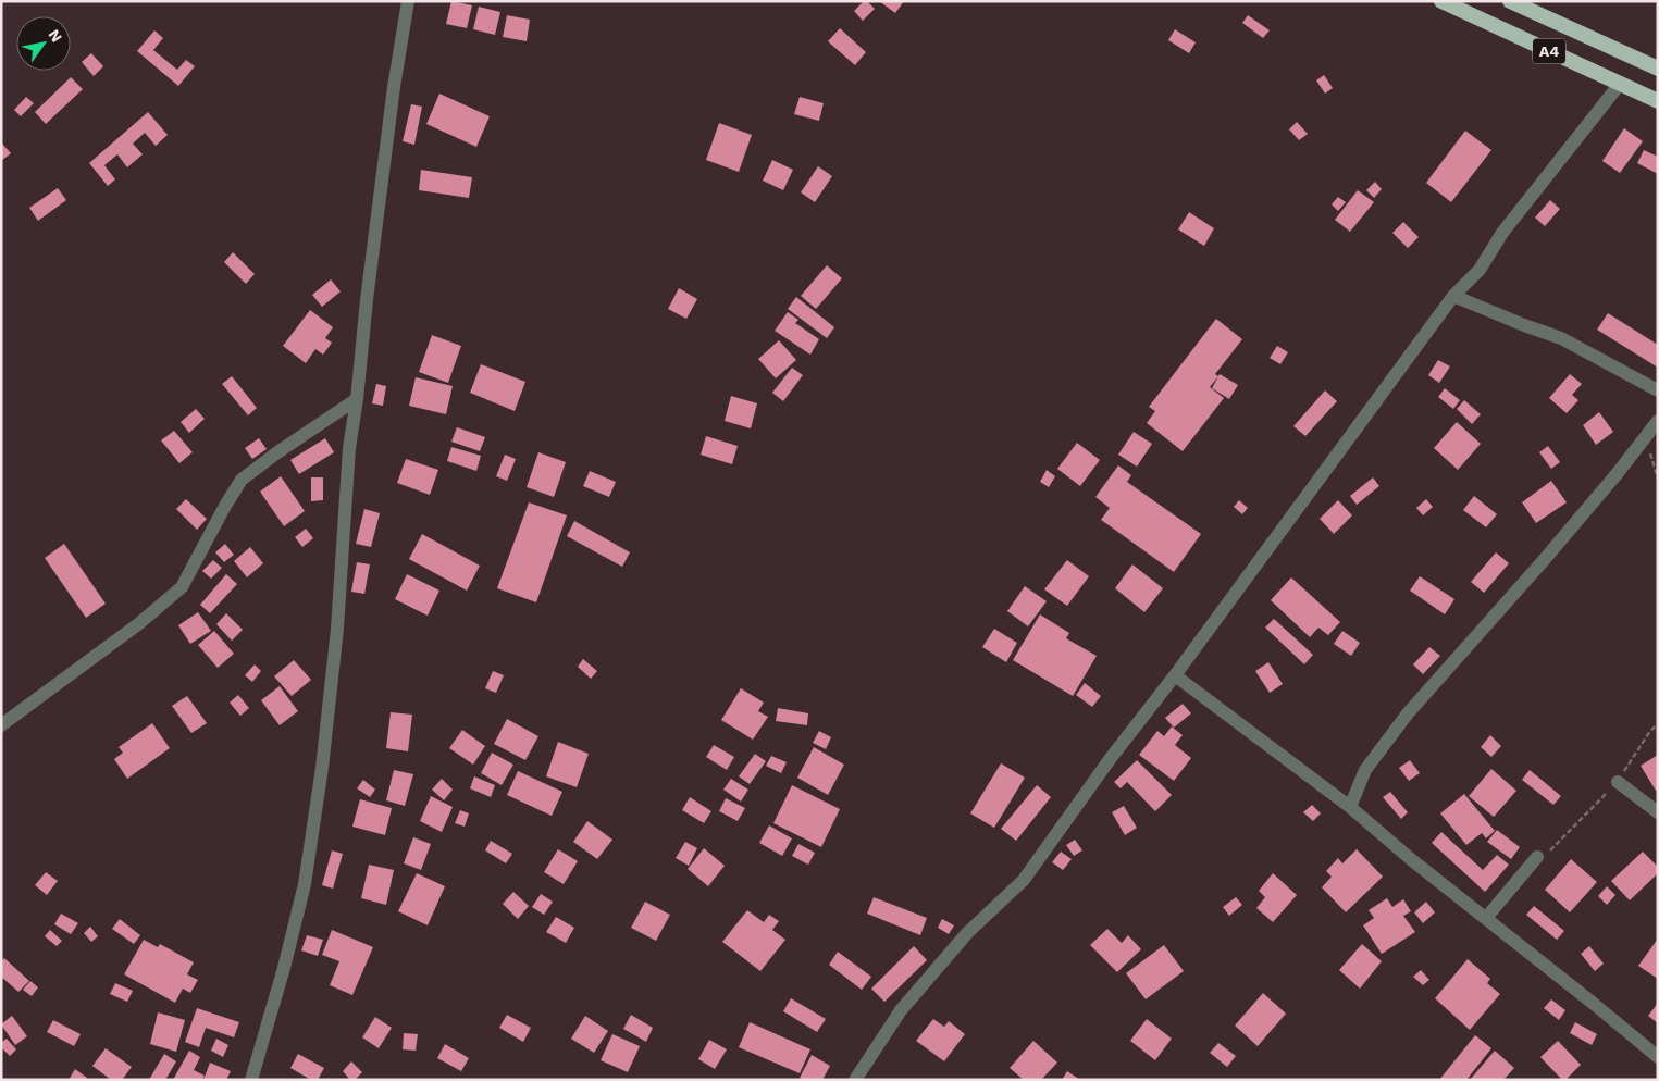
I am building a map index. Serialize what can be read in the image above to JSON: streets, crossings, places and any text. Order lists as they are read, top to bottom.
{
  "streets": {
    "highway": ["A4"]
  },
  "north": "top right"
}
